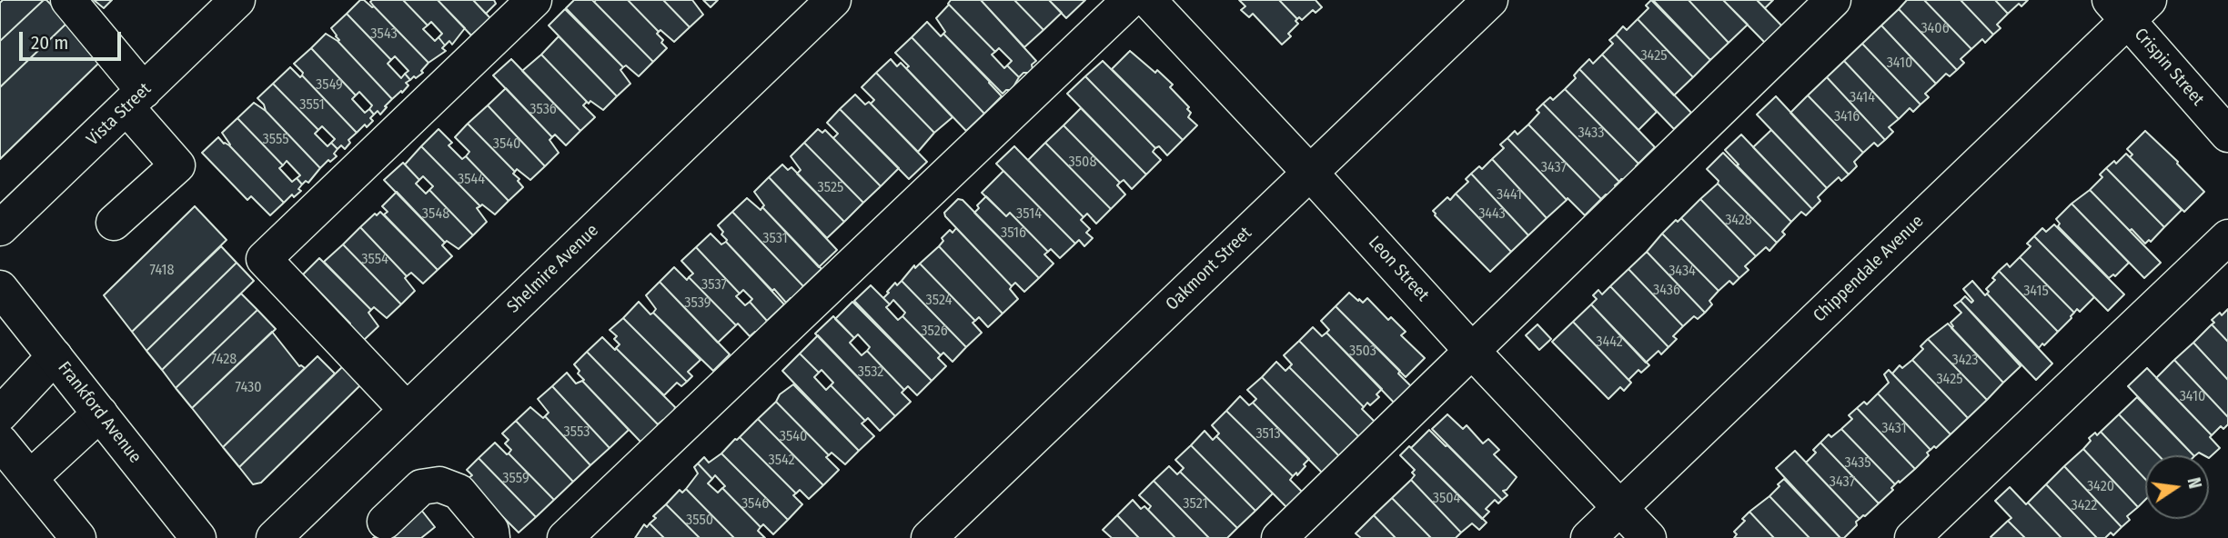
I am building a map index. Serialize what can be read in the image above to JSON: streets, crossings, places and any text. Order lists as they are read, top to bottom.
{
  "streets": {
    "street": [
      "Crispin Street",
      "Vista Street",
      "Shelmire Avenue",
      "Oakmont Street",
      "Leon Street",
      "Chippendale Avenue",
      "Frankford Avenue"
    ]
  },
  "crossings": [
    ["Crispin Street", "Chippendale Avenue"],
    ["Oakmont Street", "Leon Street"],
    ["Leon Street", "Chippendale Avenue"]
  ],
  "house_numbers": [
    "3406",
    "3543",
    "3425",
    "3410",
    "3549",
    "3414",
    "3551",
    "3536",
    "3416",
    "3433",
    "3555",
    "3540",
    "3508",
    "3437",
    "3544",
    "3525",
    "3441",
    "3548",
    "3514",
    "3443",
    "3428",
    "3516",
    "3531",
    "3554",
    "7418",
    "3434",
    "3537",
    "3436",
    "3415",
    "3524",
    "3539",
    "3526",
    "3442",
    "3503",
    "7428",
    "3423",
    "3532",
    "3425",
    "7430",
    "3410",
    "3431",
    "3553",
    "3513",
    "3540",
    "3542",
    "3435",
    "3559",
    "3437",
    "3420",
    "3504",
    "3546",
    "3521",
    "3422",
    "3550"
  ],
  "scale_bar": "20 m",
  "north": "right"
}
